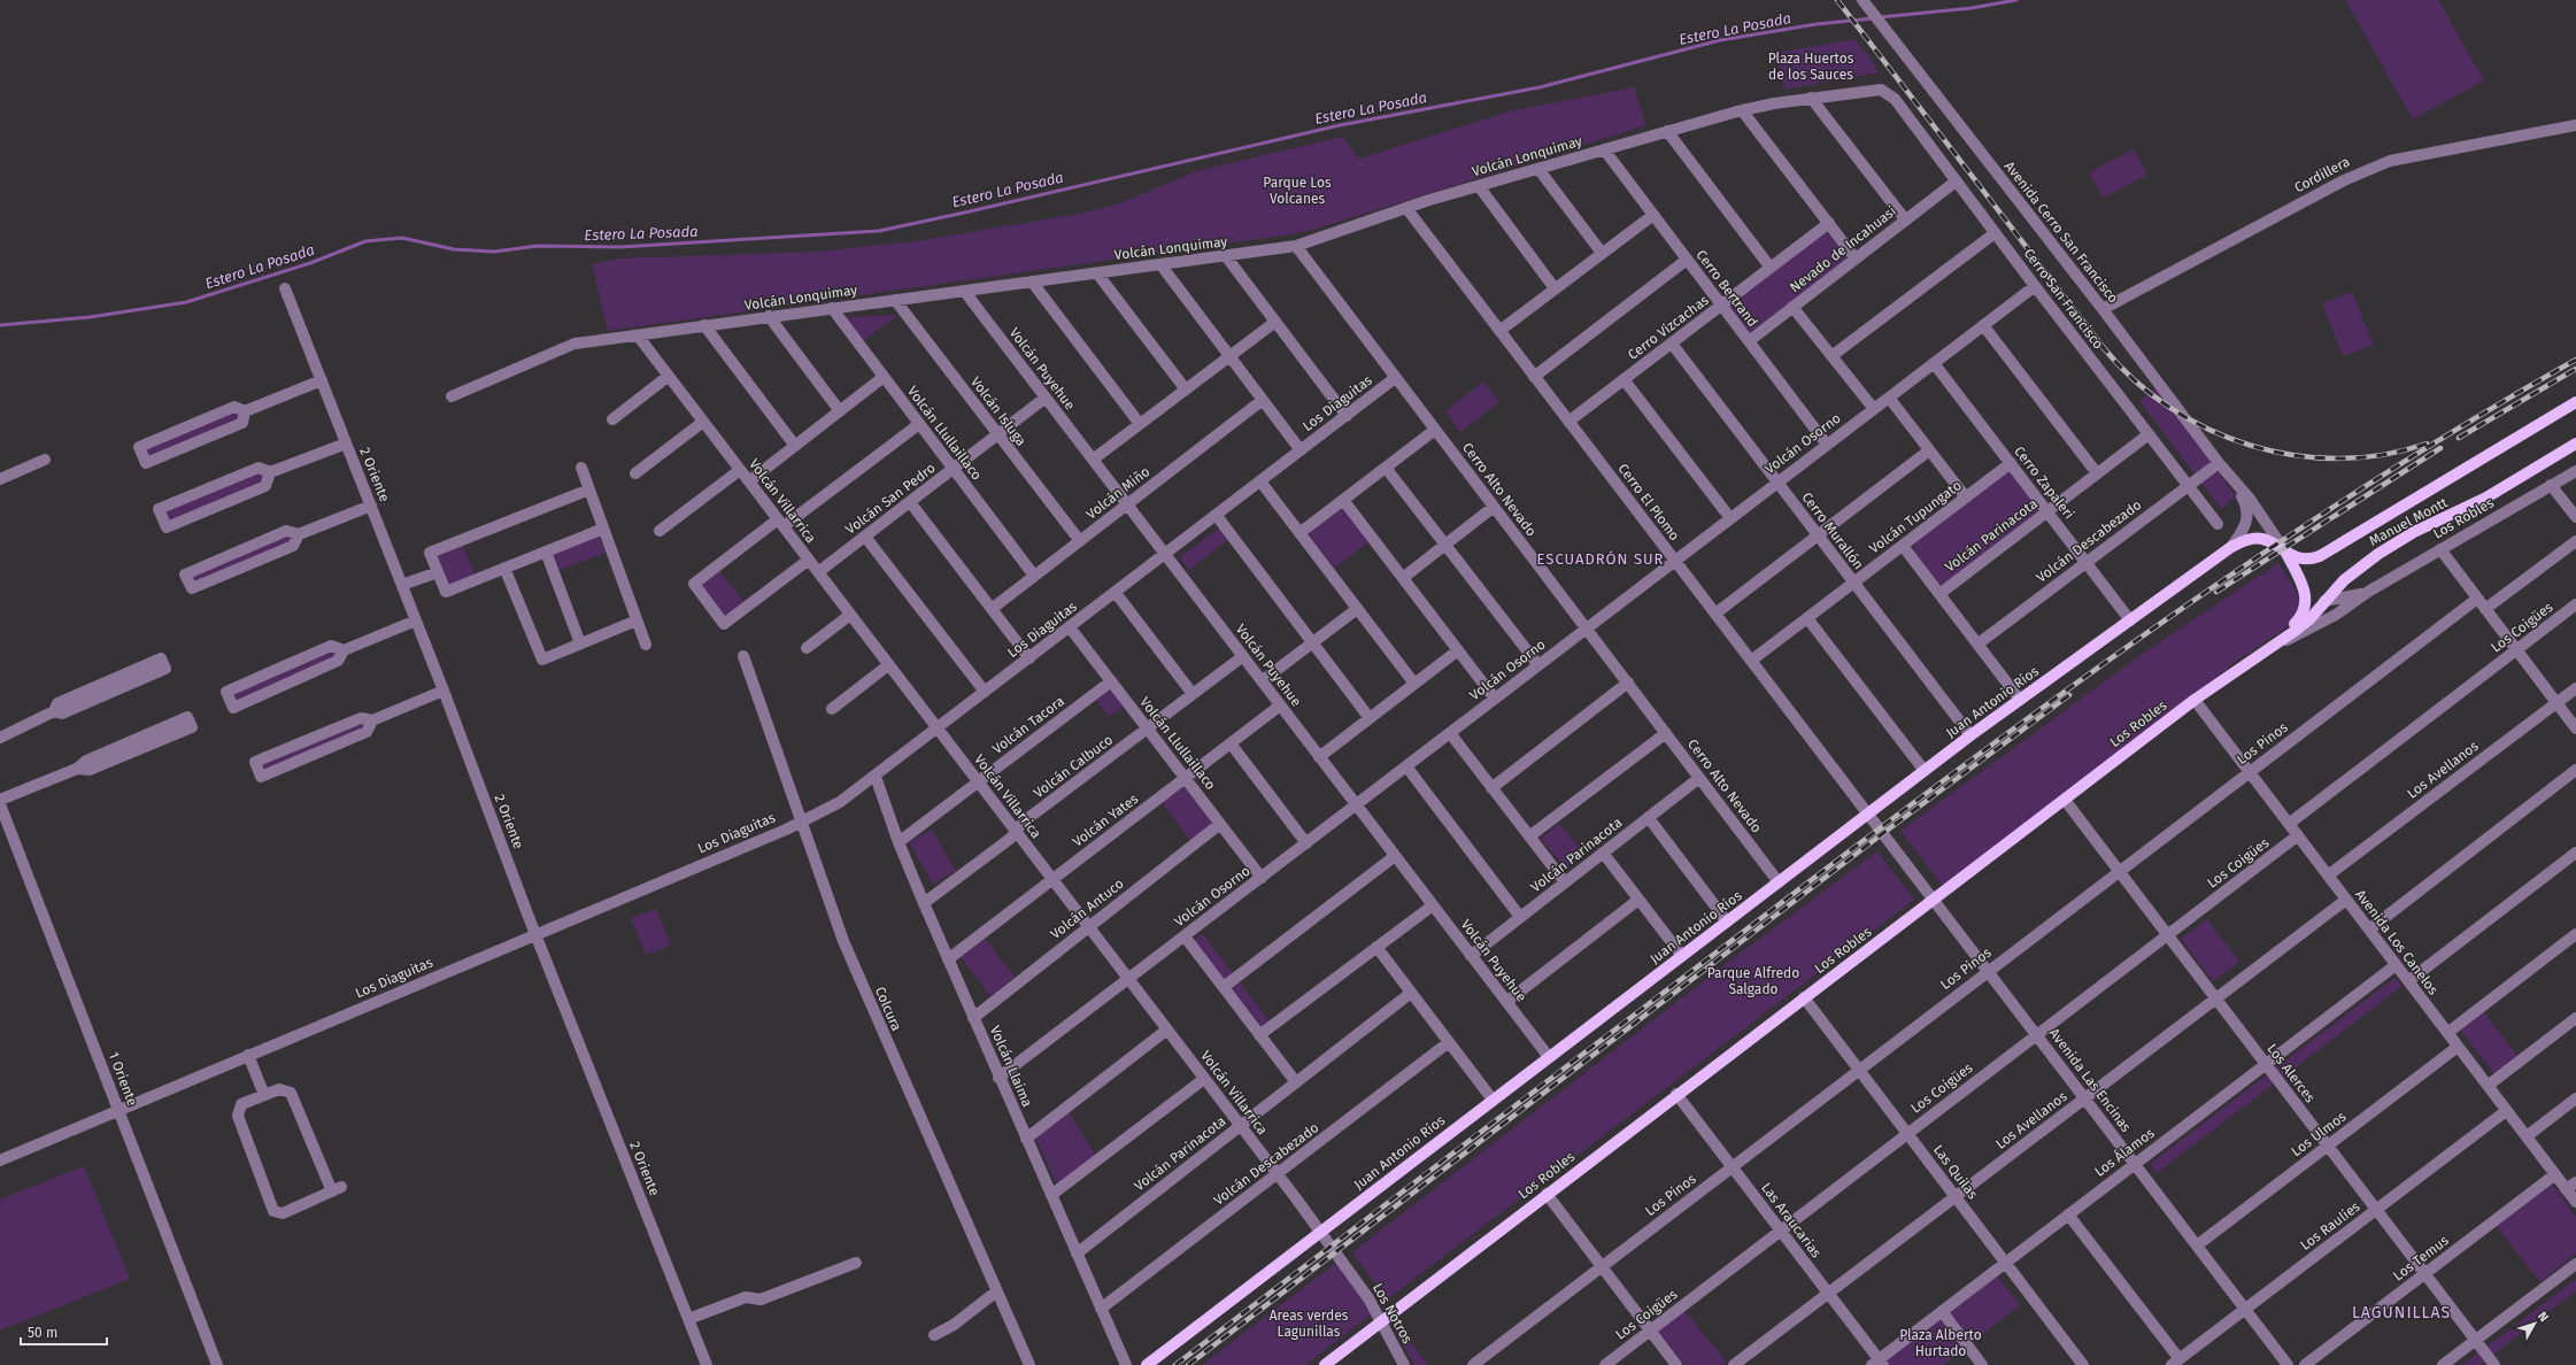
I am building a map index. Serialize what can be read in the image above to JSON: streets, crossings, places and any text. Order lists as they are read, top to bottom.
{
  "streets": {
    "main road": ["Los Robles", "Manuel Montt", "Juan Antonio Ríos"],
    "street": [
      "Volcán Lonquimay",
      "Cordillera",
      "Avenida Cerro San Francisco",
      "Nevado de Incahuasi",
      "Cerro Bertrand",
      "Cerro San Francisco",
      "Cerro Vizcachas",
      "Volcán Puyehue",
      "Los Diaguitas",
      "Volcán Isluga",
      "Volcán Llullaillaco",
      "Volcán Osorno",
      "2 Oriente",
      "Cerro Zapaleri",
      "Cerro Alto Nevado",
      "Volcán Miño",
      "Volcán San Pedro",
      "Volcán Villarrica",
      "Cerro El Plomo",
      "Volcán Tupungato",
      "Cerro Murallón",
      "Volcán Parinacota",
      "Volcán Descabezado",
      "Los Coigües",
      "Volcán Tacora",
      "Los Pinos",
      "Volcán Calbuco",
      "Los Avellanos",
      "Volcán Yates",
      "Volcán Antuco",
      "Avenida Los Canelos",
      "Colcura",
      "Volcán Llaima",
      "Los Alerces",
      "1 Oriente",
      "Avenida Las Encinas",
      "Los Ulmos",
      "Los Álamos",
      "Las Quilas",
      "Las Araucarias",
      "Los Raulíes",
      "Los Temus",
      "Los Notros"
    ]
  },
  "crossings": [
    ["Volcán Lonquimay", "Cerro Bertrand"],
    ["Volcán Lonquimay", "Cerro San Francisco"],
    ["Volcán Lonquimay", "Volcán Puyehue"],
    ["Volcán Lonquimay", "Volcán Isluga"],
    ["Volcán Lonquimay", "Volcán Llullaillaco"],
    ["Volcán Lonquimay", "Cerro Alto Nevado"],
    ["Volcán Lonquimay", "Volcán Villarrica"],
    ["Volcán Lonquimay", "Cerro El Plomo"],
    ["Cordillera", "Avenida Cerro San Francisco"],
    ["Avenida Cerro San Francisco", "Volcán Descabezado"],
    ["Nevado de Incahuasi", "Cerro Bertrand"],
    ["Nevado de Incahuasi", "Cerro San Francisco"],
    ["Cerro Bertrand", "Cerro Vizcachas"],
    ["Cerro Bertrand", "Volcán Osorno"],
    ["Cerro San Francisco", "Volcán Osorno"],
    ["Cerro San Francisco", "Volcán Parinacota"],
    ["Cerro San Francisco", "Volcán Descabezado"],
    ["Cerro Vizcachas", "Cerro El Plomo"],
    ["Cerro Vizcachas", "Cerro Murallón"],
    ["Volcán Puyehue", "Los Diaguitas"],
    ["Volcán Puyehue", "Volcán Osorno"],
    ["Volcán Puyehue", "Volcán Miño"],
    ["Volcán Puyehue", "Volcán San Pedro"],
    ["Volcán Puyehue", "Volcán Parinacota"],
    ["Volcán Puyehue", "Juan Antonio Ríos"],
    ["Volcán Puyehue", "Volcán Calbuco"],
    ["Volcán Puyehue", "Volcán Yates"],
    ["Los Diaguitas", "Volcán Llullaillaco"],
    ["Los Diaguitas", "2 Oriente"],
    ["Los Diaguitas", "Cerro Alto Nevado"],
    ["Los Diaguitas", "Volcán Villarrica"],
    ["Los Diaguitas", "Colcura"],
    ["Los Diaguitas", "Volcán Llaima"],
    ["Los Diaguitas", "1 Oriente"],
    ["Volcán Isluga", "Volcán Miño"],
    ["Volcán Isluga", "Volcán San Pedro"],
    ["Volcán Llullaillaco", "Volcán Osorno"],
    ["Volcán Llullaillaco", "Volcán Miño"],
    ["Volcán Llullaillaco", "Volcán San Pedro"],
    ["Volcán Llullaillaco", "Volcán Tacora"],
    ["Volcán Llullaillaco", "Volcán Calbuco"],
    ["Volcán Llullaillaco", "Volcán Yates"],
    ["Volcán Llullaillaco", "Volcán Antuco"],
    ["Volcán Osorno", "Cerro Zapaleri"],
    ["Volcán Osorno", "Cerro Alto Nevado"],
    ["Volcán Osorno", "Volcán Villarrica"],
    ["Volcán Osorno", "Cerro El Plomo"],
    ["Volcán Osorno", "Cerro Murallón"],
    ["Volcán Osorno", "Volcán Llaima"],
    ["Cerro Zapaleri", "Volcán Tupungato"],
    ["Cerro Zapaleri", "Volcán Parinacota"],
    ["Cerro Zapaleri", "Volcán Descabezado"],
    ["Cerro Zapaleri", "Juan Antonio Ríos"],
    ["Cerro Alto Nevado", "Volcán Parinacota"],
    ["Cerro Alto Nevado", "Juan Antonio Ríos"],
    ["Volcán San Pedro", "Volcán Villarrica"],
    ["Volcán Villarrica", "Volcán Parinacota"],
    ["Volcán Villarrica", "Volcán Descabezado"],
    ["Volcán Villarrica", "Juan Antonio Ríos"],
    ["Volcán Villarrica", "Volcán Tacora"],
    ["Volcán Villarrica", "Volcán Calbuco"],
    ["Volcán Villarrica", "Volcán Yates"],
    ["Volcán Villarrica", "Volcán Antuco"],
    ["Volcán Villarrica", "Los Notros"],
    ["Cerro El Plomo", "Volcán Tupungato"],
    ["Cerro El Plomo", "Juan Antonio Ríos"],
    ["Cerro El Plomo", "Avenida Las Encinas"],
    ["Volcán Tupungato", "Cerro Murallón"],
    ["Los Robles", "Manuel Montt"],
    ["Los Robles", "Avenida Los Canelos"],
    ["Los Robles", "Los Alerces"],
    ["Los Robles", "Avenida Las Encinas"],
    ["Los Robles", "Las Quilas"],
    ["Los Robles", "Las Araucarias"],
    ["Los Robles", "Los Notros"],
    ["Manuel Montt", "Juan Antonio Ríos"],
    ["Cerro Murallón", "Juan Antonio Ríos"],
    ["Volcán Parinacota", "Volcán Llaima"],
    ["Volcán Descabezado", "Volcán Llaima"],
    ["Los Coigües", "Avenida Los Canelos"],
    ["Los Coigües", "Los Alerces"],
    ["Los Coigües", "Avenida Las Encinas"],
    ["Los Coigües", "Las Quilas"],
    ["Los Coigües", "Las Araucarias"],
    ["Juan Antonio Ríos", "Avenida Las Encinas"],
    ["Volcán Tacora", "Volcán Llaima"],
    ["Los Pinos", "Avenida Los Canelos"],
    ["Los Pinos", "Los Alerces"],
    ["Los Pinos", "Avenida Las Encinas"],
    ["Los Pinos", "Las Quilas"],
    ["Los Pinos", "Las Araucarias"],
    ["Volcán Calbuco", "Volcán Llaima"],
    ["Los Avellanos", "Avenida Los Canelos"],
    ["Los Avellanos", "Los Alerces"],
    ["Los Avellanos", "Avenida Las Encinas"],
    ["Los Avellanos", "Las Quilas"],
    ["Los Avellanos", "Las Araucarias"],
    ["Volcán Yates", "Volcán Llaima"],
    ["Volcán Antuco", "Volcán Llaima"],
    ["Avenida Los Canelos", "Los Ulmos"],
    ["Avenida Los Canelos", "Los Álamos"],
    ["Avenida Los Canelos", "Los Raulíes"],
    ["Avenida Los Canelos", "Los Temus"],
    ["Los Alerces", "Los Ulmos"],
    ["Los Alerces", "Los Álamos"],
    ["Los Alerces", "Los Raulíes"],
    ["Los Alerces", "Los Temus"],
    ["Avenida Las Encinas", "Los Ulmos"],
    ["Avenida Las Encinas", "Los Álamos"],
    ["Avenida Las Encinas", "Los Raulíes"],
    ["Los Álamos", "Las Quilas"],
    ["Los Álamos", "Las Araucarias"]
  ],
  "districts": ["ESCUADRÓN SUR", "LAGUNILLAS"],
  "water": ["Estero La Posada"],
  "parks": [
    "Plaza Huertos de los Sauces",
    "Parque Los Volcanes",
    "Parque Alfredo Salgado",
    "Areas verdes Lagunillas",
    "Plaza Alberto Hurtado"
  ],
  "scale_bar": "50 m",
  "north": "top right"
}
